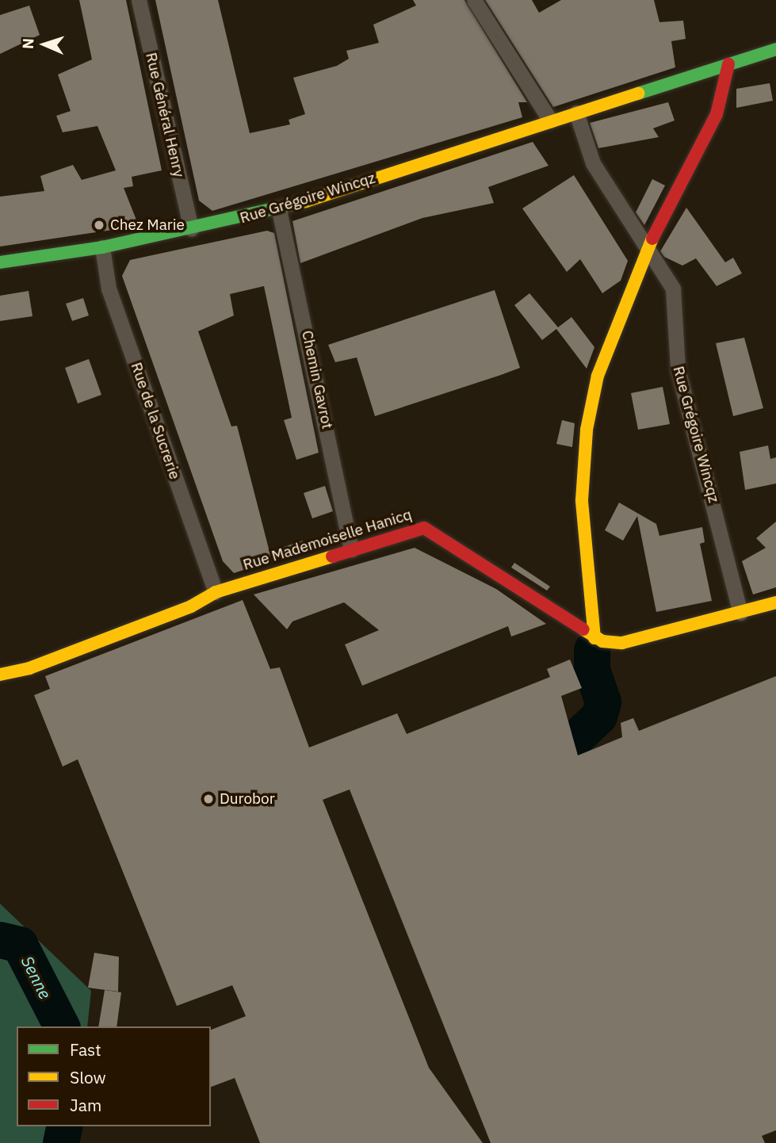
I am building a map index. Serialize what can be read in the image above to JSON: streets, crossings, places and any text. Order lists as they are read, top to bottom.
{
  "streets": {
    "street": [
      "Rue Général Henry",
      "Rue Grégoire Wincqz",
      "Chemin Gavrot",
      "Rue de la Sucrerie",
      "Rue Mademoiselle Hanicq"
    ]
  },
  "crossings": [
    ["Rue Général Henry", "Rue Grégoire Wincqz"],
    ["Rue Grégoire Wincqz", "Chemin Gavrot"],
    ["Rue Grégoire Wincqz", "Rue de la Sucrerie"],
    ["Rue Grégoire Wincqz", "Rue Mademoiselle Hanicq"],
    ["Chemin Gavrot", "Rue Mademoiselle Hanicq"],
    ["Rue de la Sucrerie", "Rue Mademoiselle Hanicq"]
  ],
  "water": ["Senne"],
  "places": ["Chez Marie", "Durobor"],
  "legend": ["Fast", "Slow", "Jam"],
  "north": "left"
}
